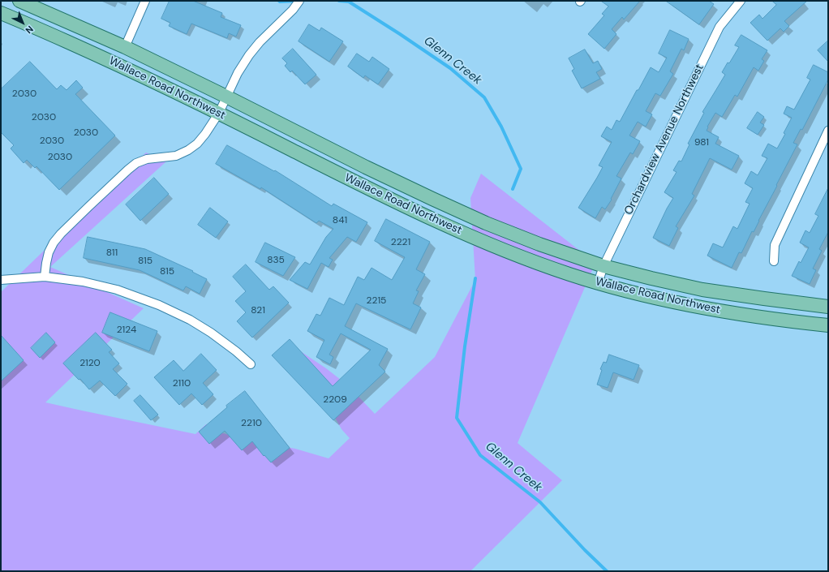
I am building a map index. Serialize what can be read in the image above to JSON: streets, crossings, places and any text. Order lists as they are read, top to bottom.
{
  "streets": {
    "main road": ["Wallace Road Northwest"],
    "street": ["Orchardview Avenue Northwest"]
  },
  "crossings": [
    ["Wallace Road Northwest", "Orchardview Avenue Northwest"]
  ],
  "water": ["Glenn Creek"],
  "house_numbers": [
    "2030",
    "2030",
    "2030",
    "2030",
    "981",
    "2030",
    "841",
    "2221",
    "811",
    "835",
    "815",
    "815",
    "2215",
    "821",
    "2124",
    "2120",
    "2110",
    "2209",
    "2210"
  ],
  "north": "bottom right"
}
